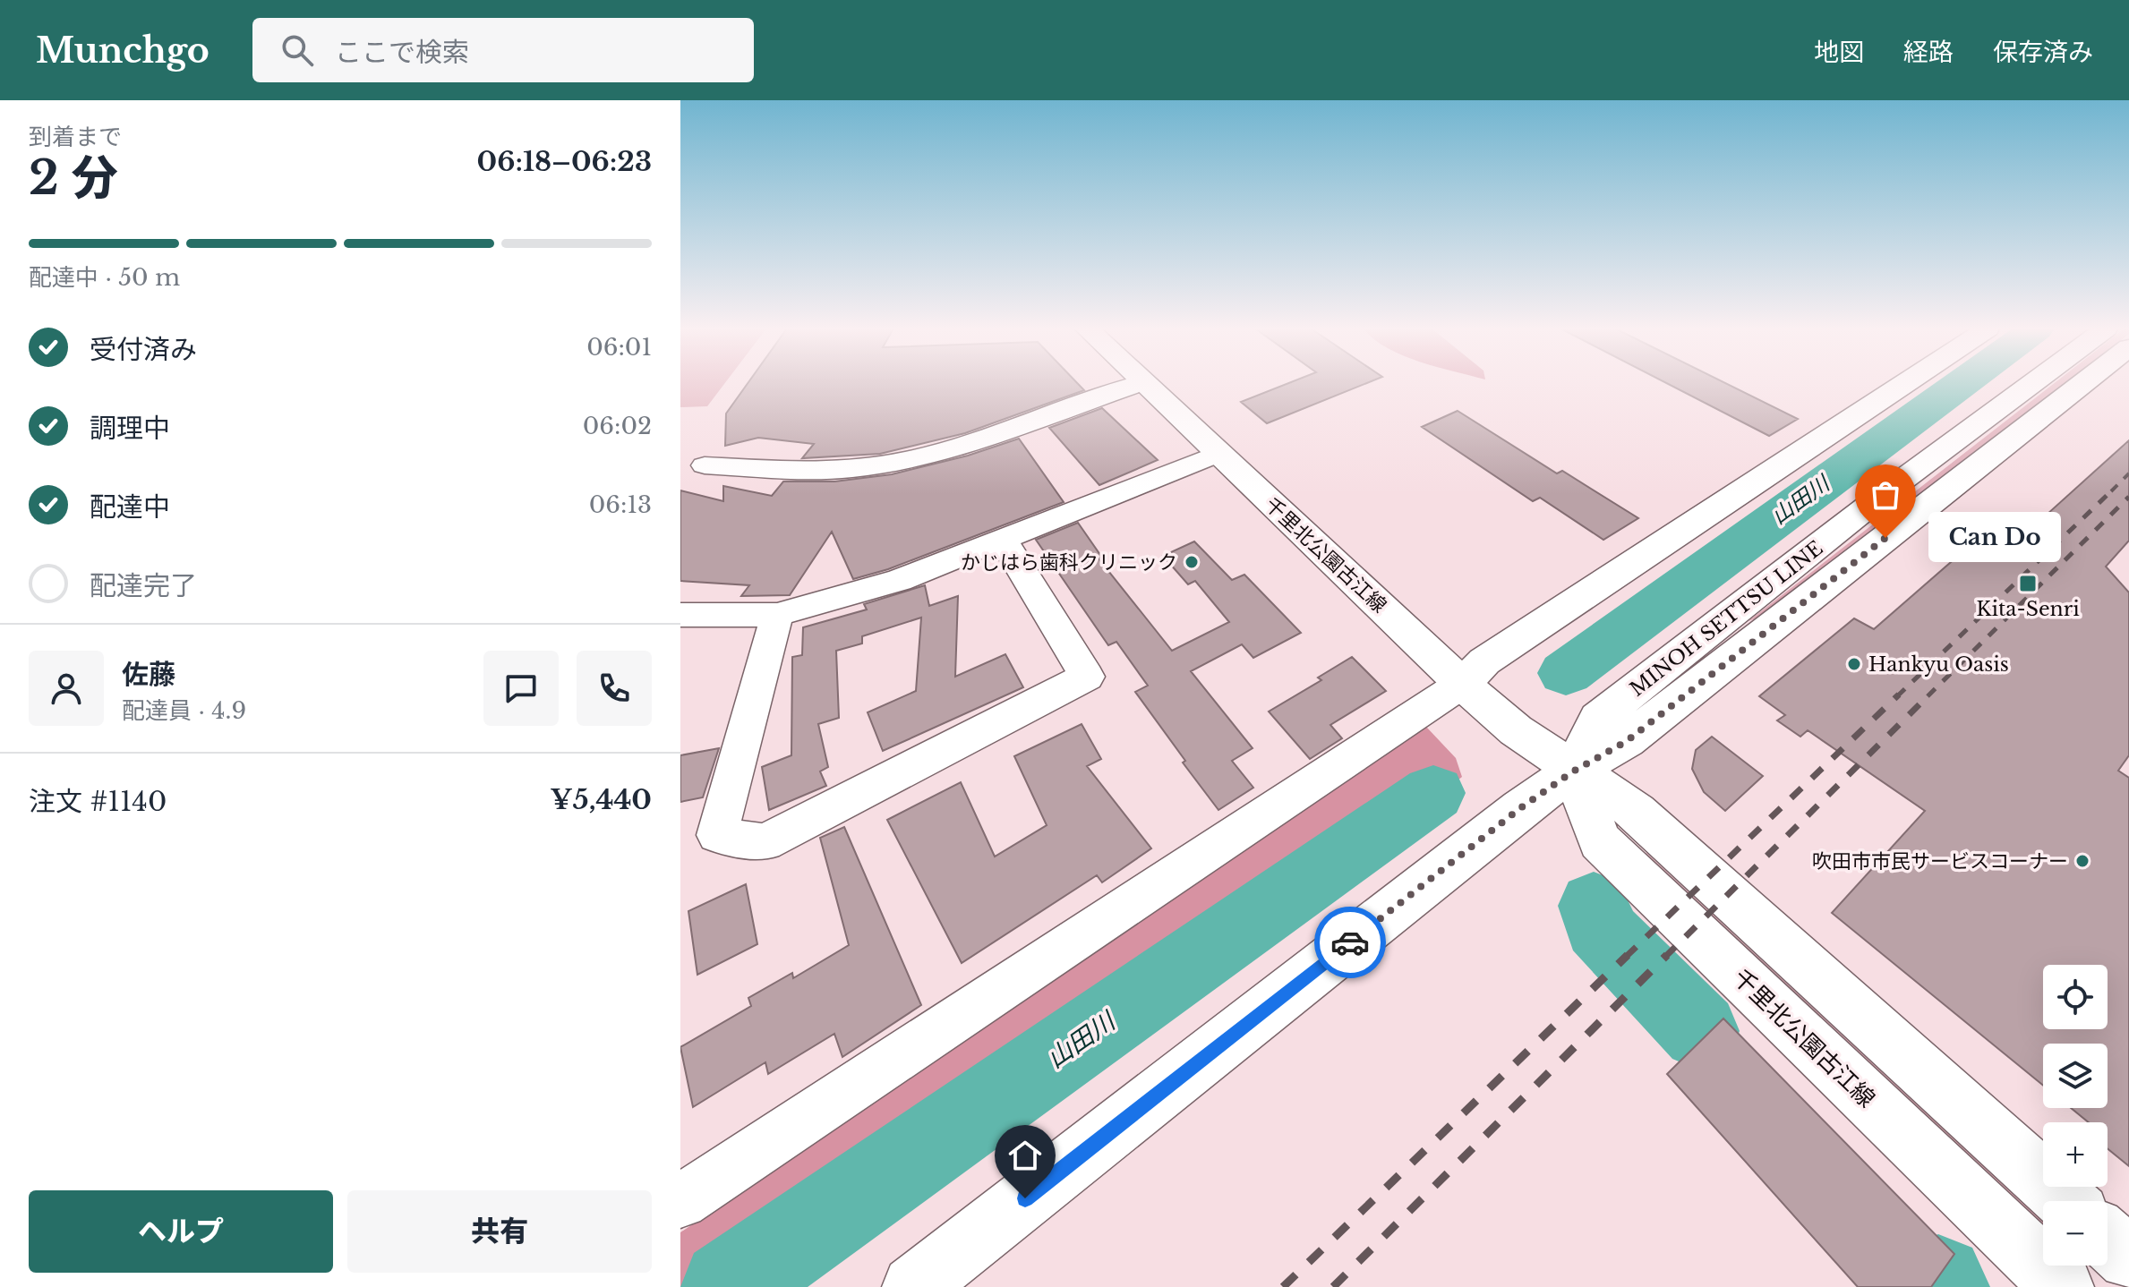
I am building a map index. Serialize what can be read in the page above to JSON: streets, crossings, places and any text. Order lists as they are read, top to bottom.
{
  "streets": {
    "street": ["千里北公園古江線", "MINOH SETTSU LINE"]
  },
  "crossings": [
    ["千里北公園古江線", "MINOH SETTSU LINE"]
  ],
  "water": ["山田川"],
  "places": {
    "other": [
      "Can Do",
      "かじはら歯科クリニック",
      "Hankyu Oasis",
      "吹田市市民サービスコーナー"
    ],
    "transit": ["Kita-Senri"]
  },
  "page": {
    "header": "Munchgo",
    "search": "ここで検索",
    "nav": ["地図", "経路", "保存済み"],
    "heading": ["2 分", "到着まで", "06:18–06:23"],
    "panel": [
      "佐藤",
      "配達員 · 4.9",
      "注文 #1140",
      "¥5,440"
    ],
    "bar": "配達中 · 50 m",
    "list": [
      ["受付済み", "06:01"],
      ["調理中", "06:02"],
      ["配達中", "06:13"],
      "配達完了"
    ],
    "bubble": "Can Do",
    "map_buttons": ["+", "−"],
    "buttons": ["ヘルプ", "共有"]
  }
}
